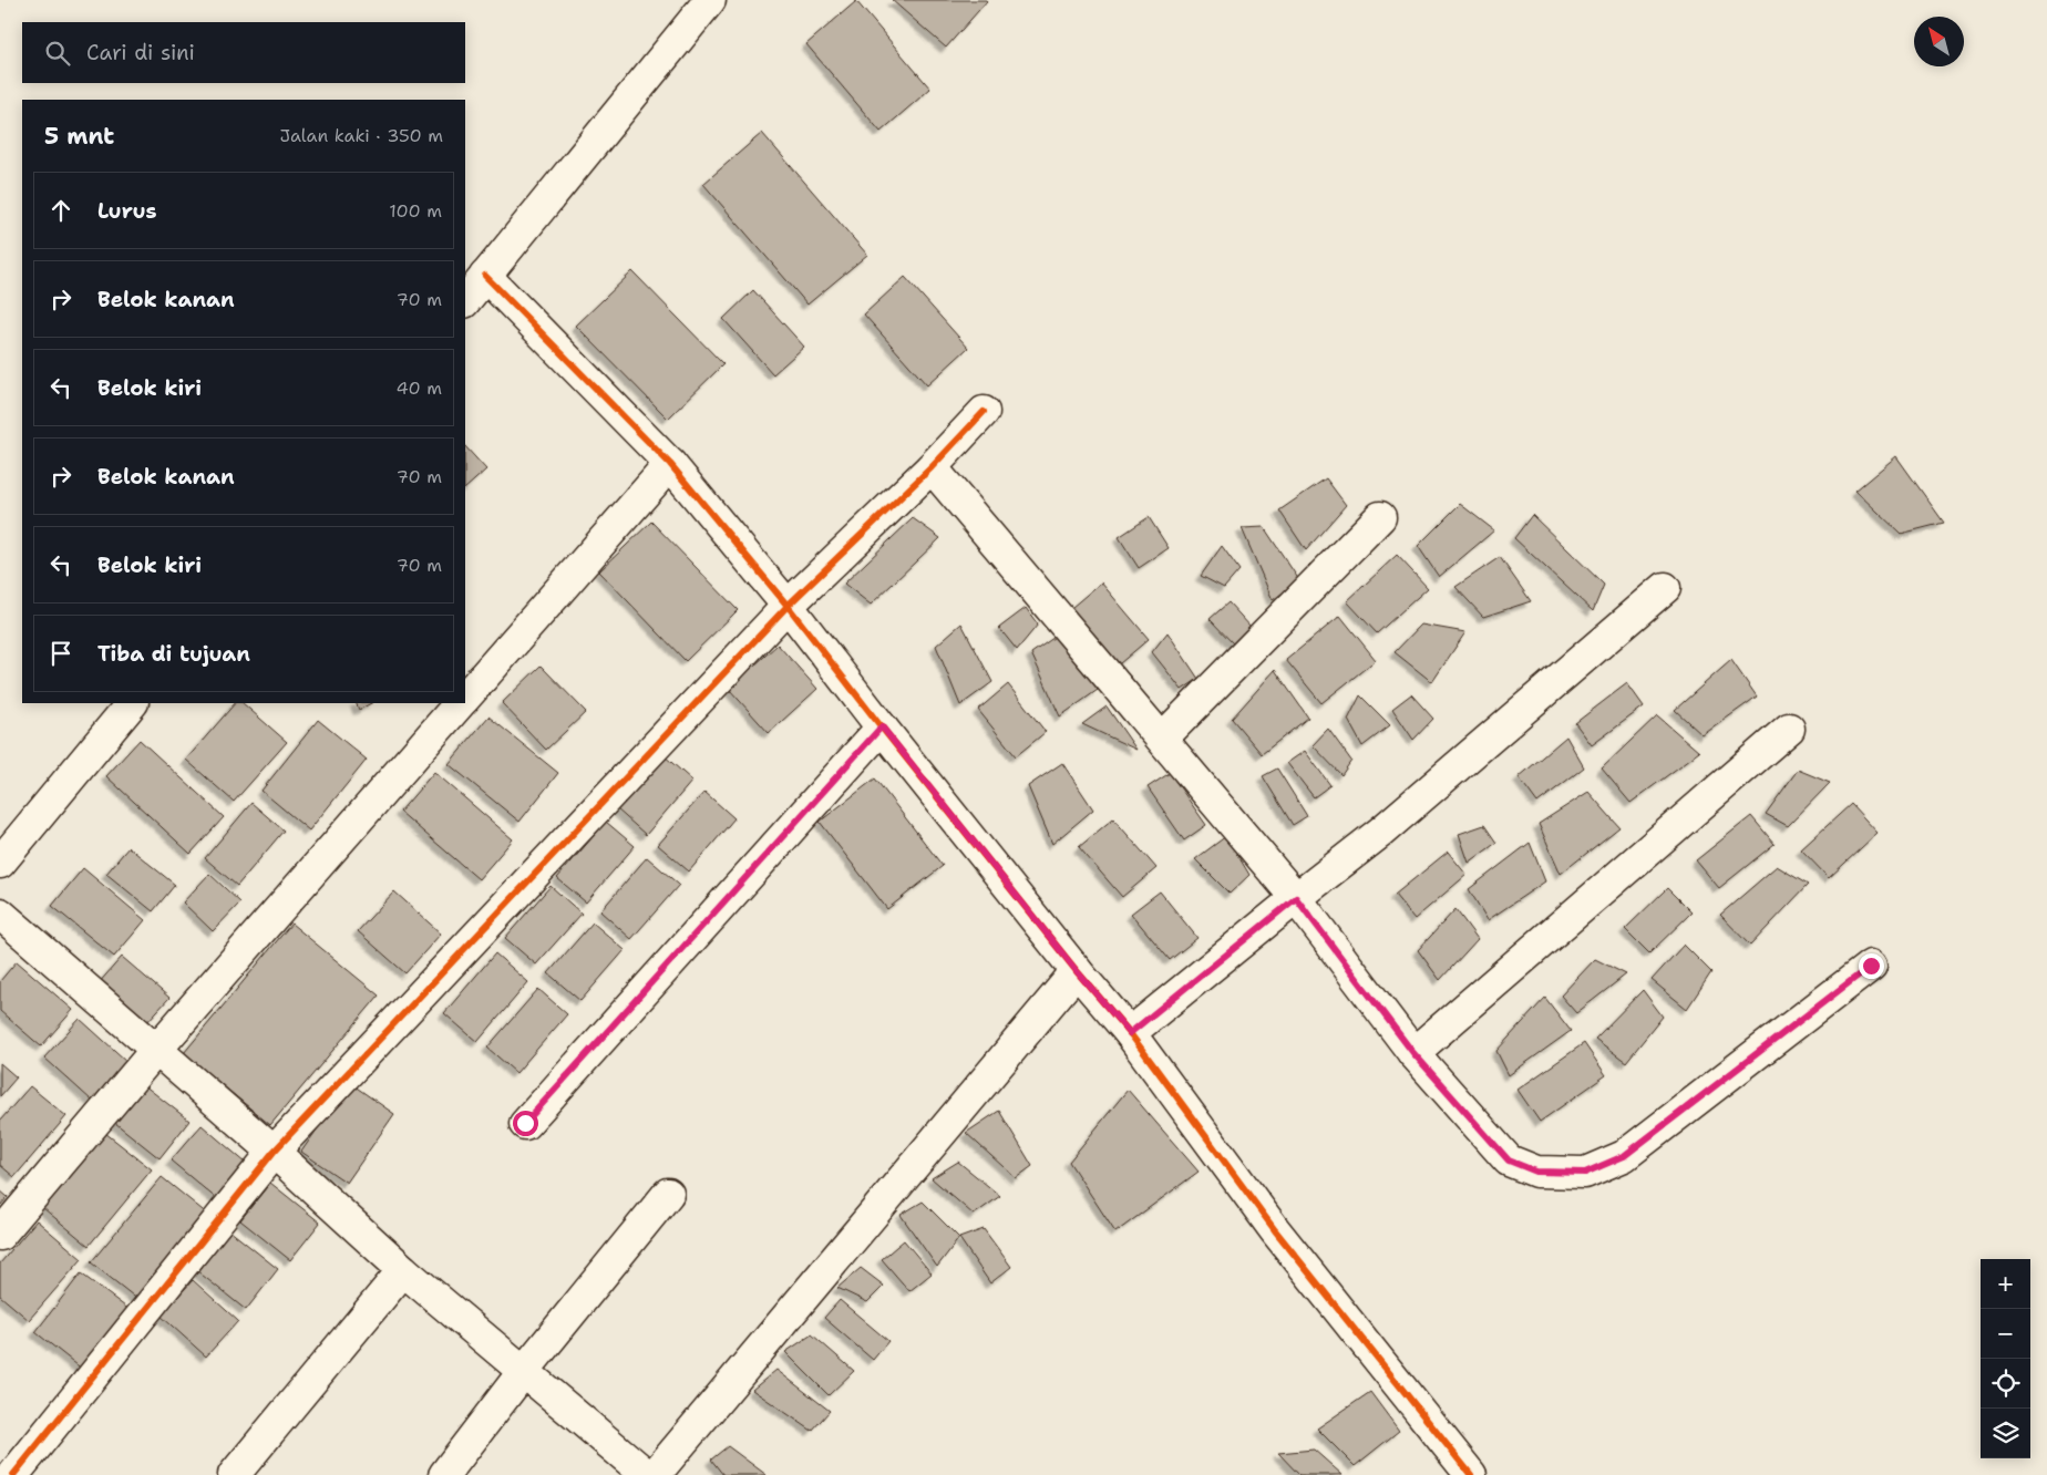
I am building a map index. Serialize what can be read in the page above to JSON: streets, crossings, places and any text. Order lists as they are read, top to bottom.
{
  "north": "top left",
  "page": {
    "search": "Cari di sini",
    "heading": ["5 mnt", "Jalan kaki · 350 m"],
    "list": [
      ["Lurus", "100 m"],
      ["Belok kanan", "70 m"],
      ["Belok kiri", "40 m"],
      ["Belok kanan", "70 m"],
      ["Belok kiri", "70 m"],
      "Tiba di tujuan"
    ],
    "map_buttons": ["+", "−"]
  }
}
